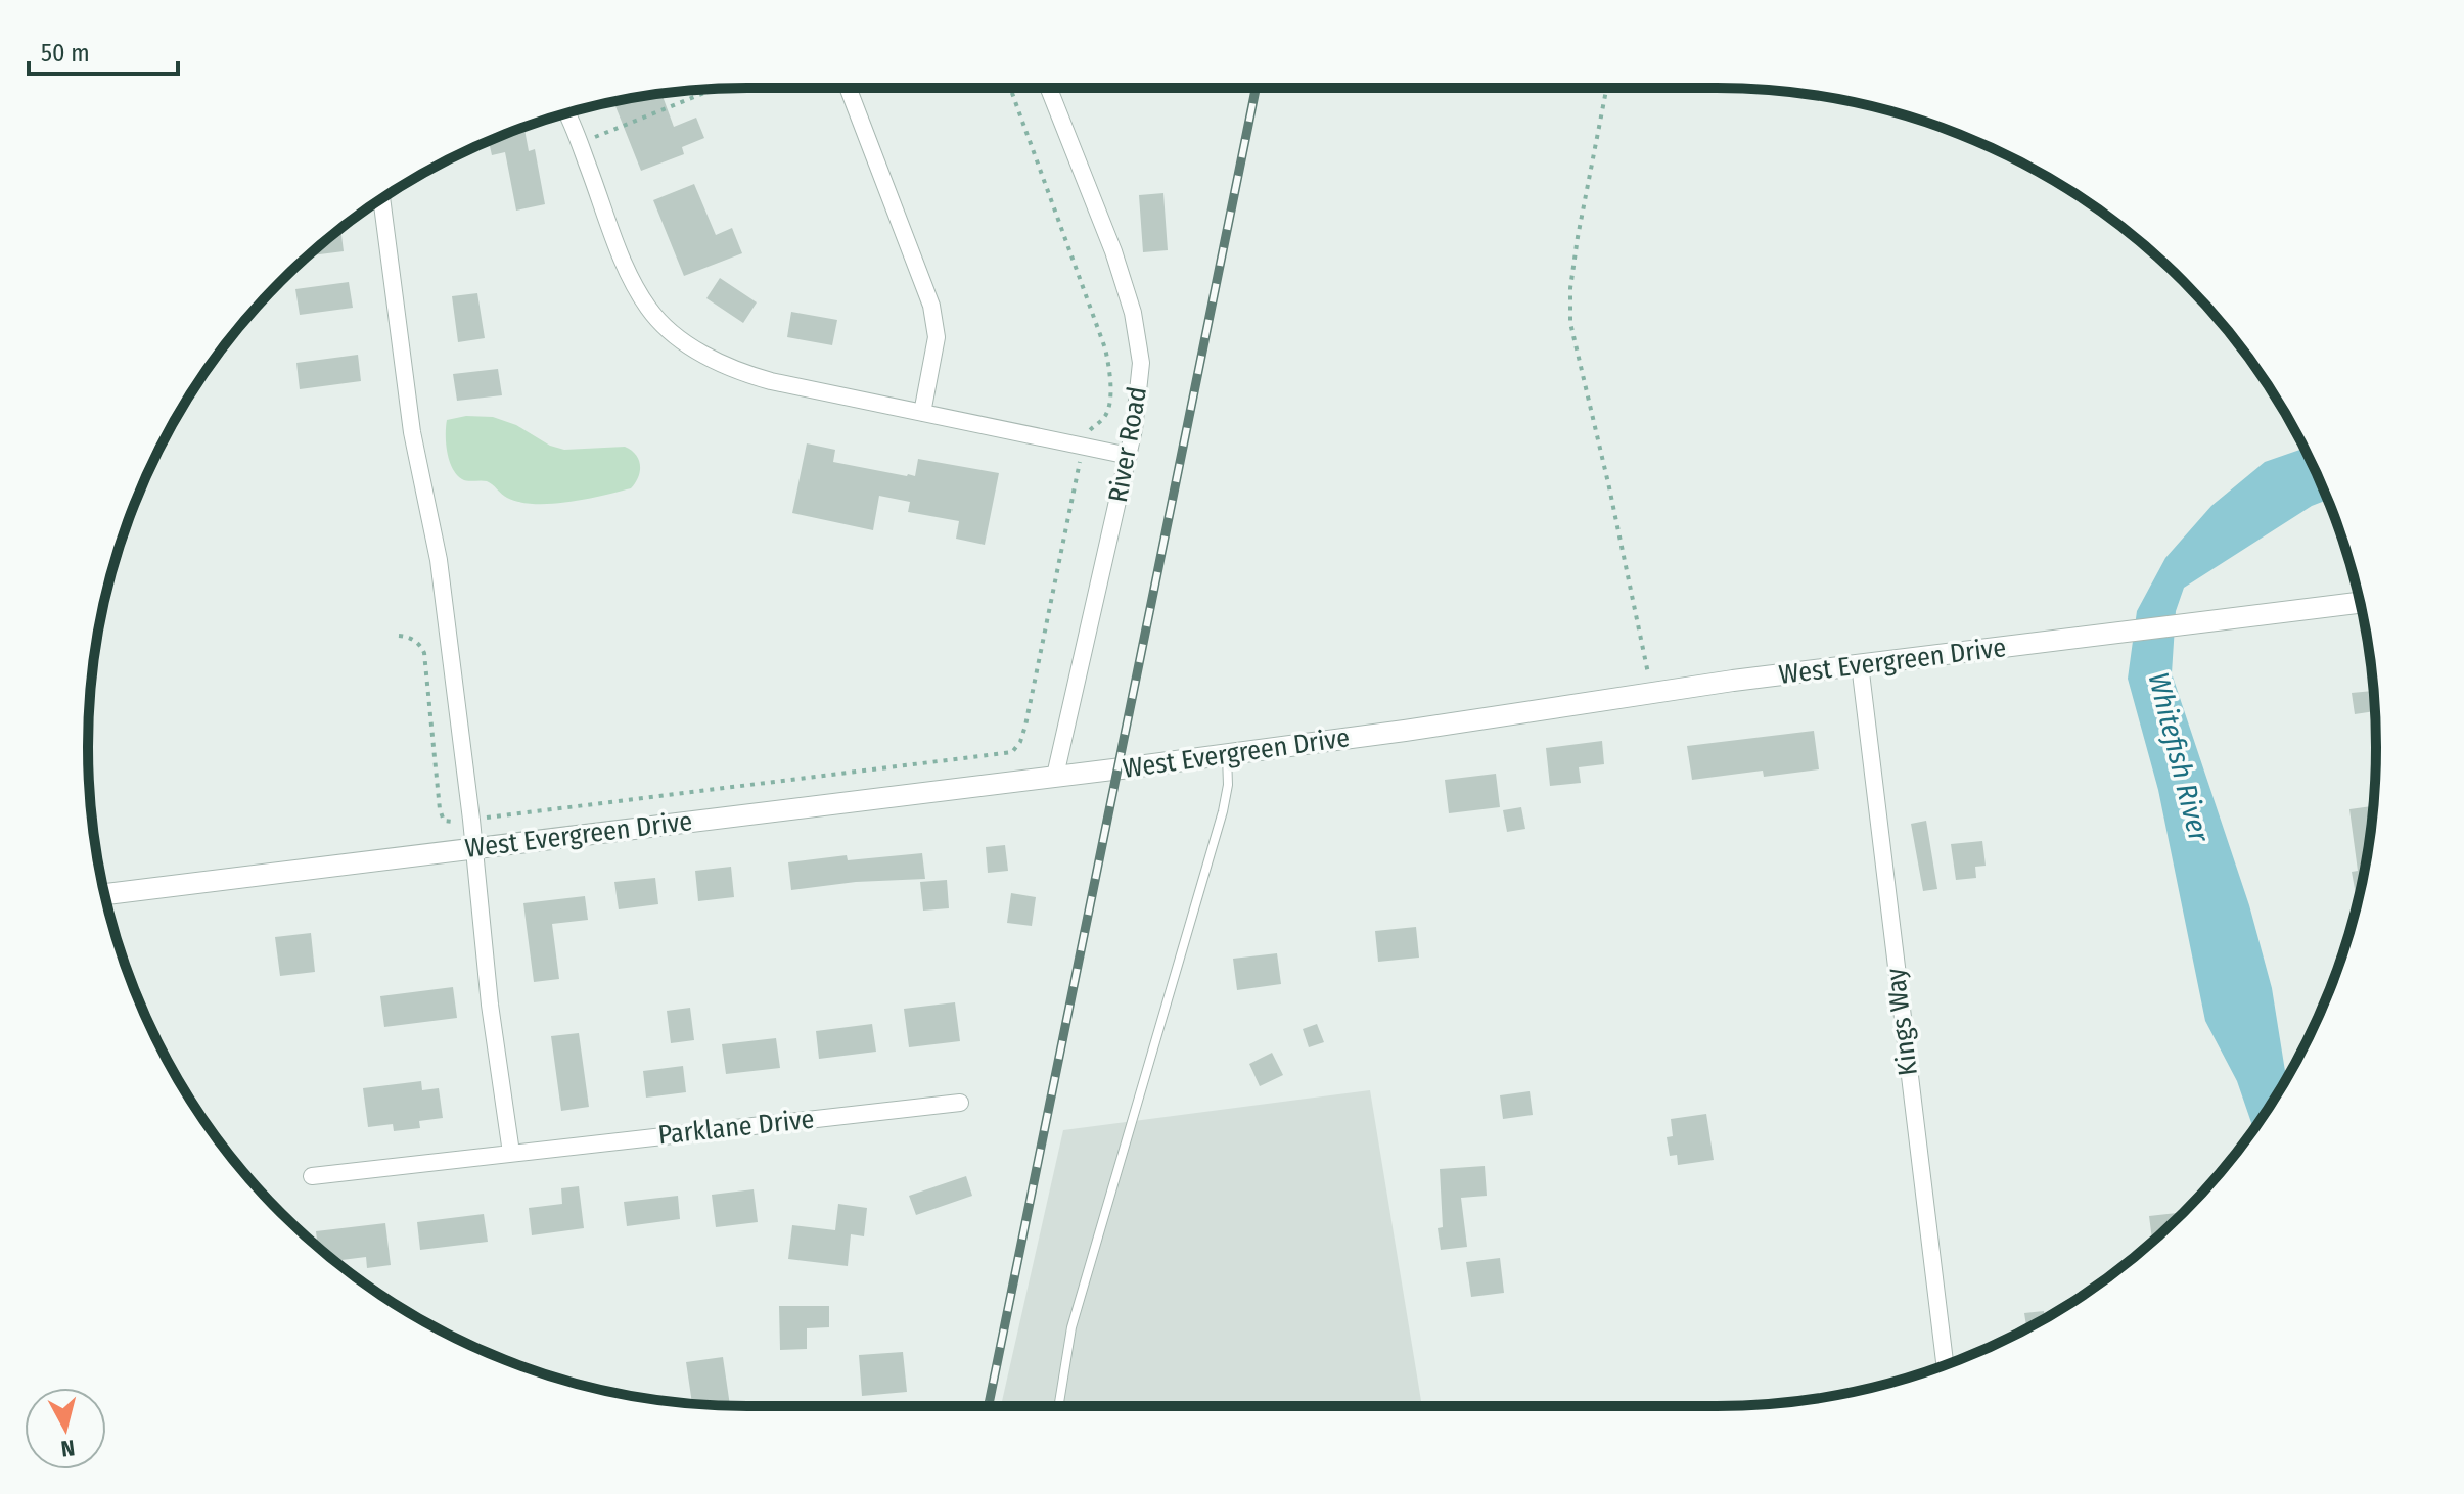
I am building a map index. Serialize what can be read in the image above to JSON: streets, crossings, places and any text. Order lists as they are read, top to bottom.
{
  "streets": {
    "street": [
      "River Road",
      "West Evergreen Drive",
      "Kings Way",
      "Parklane Drive"
    ]
  },
  "crossings": [
    ["River Road", "West Evergreen Drive"],
    ["West Evergreen Drive", "Kings Way"]
  ],
  "water": ["Whitefish River"],
  "scale_bar": "50 m",
  "north": "bottom"
}
